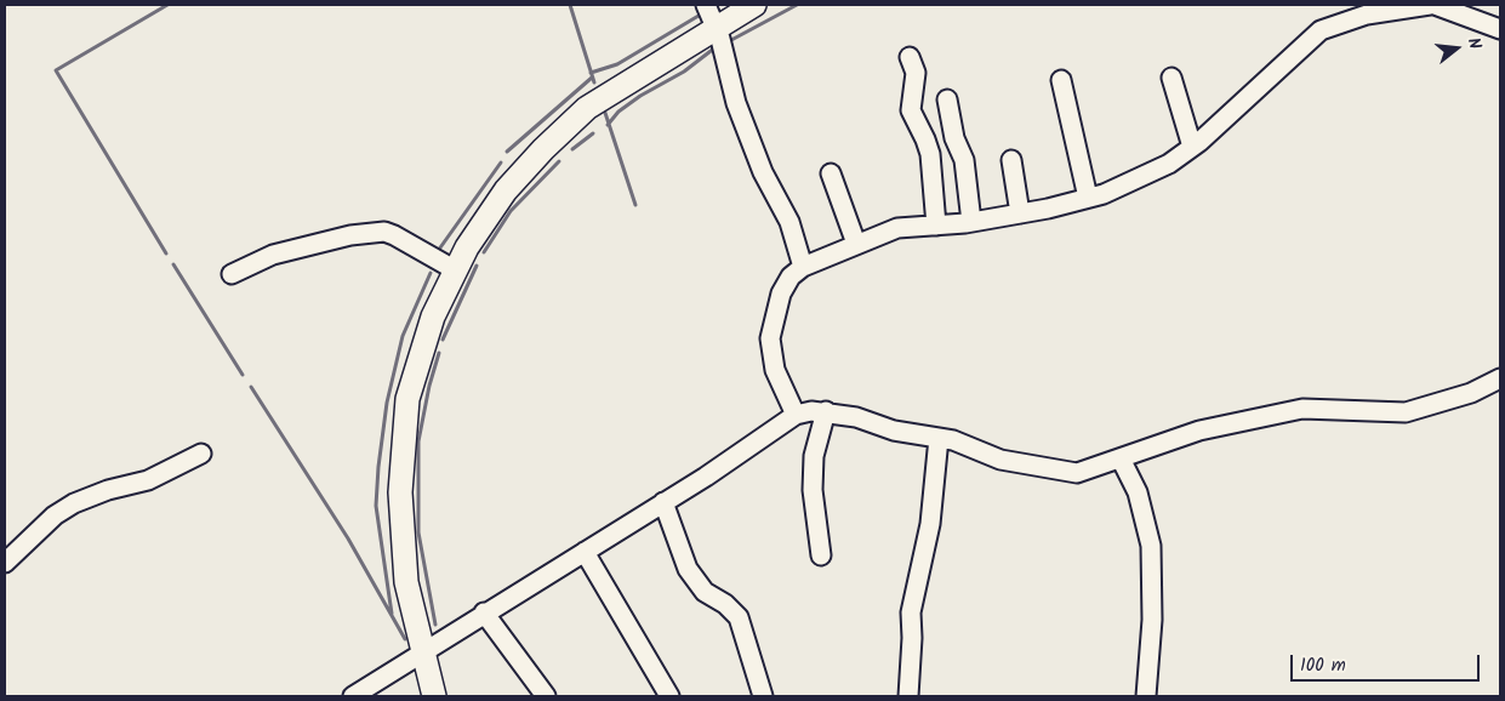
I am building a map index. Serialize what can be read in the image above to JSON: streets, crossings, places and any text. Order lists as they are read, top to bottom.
{
  "scale_bar": "100 m",
  "north": "right"
}
